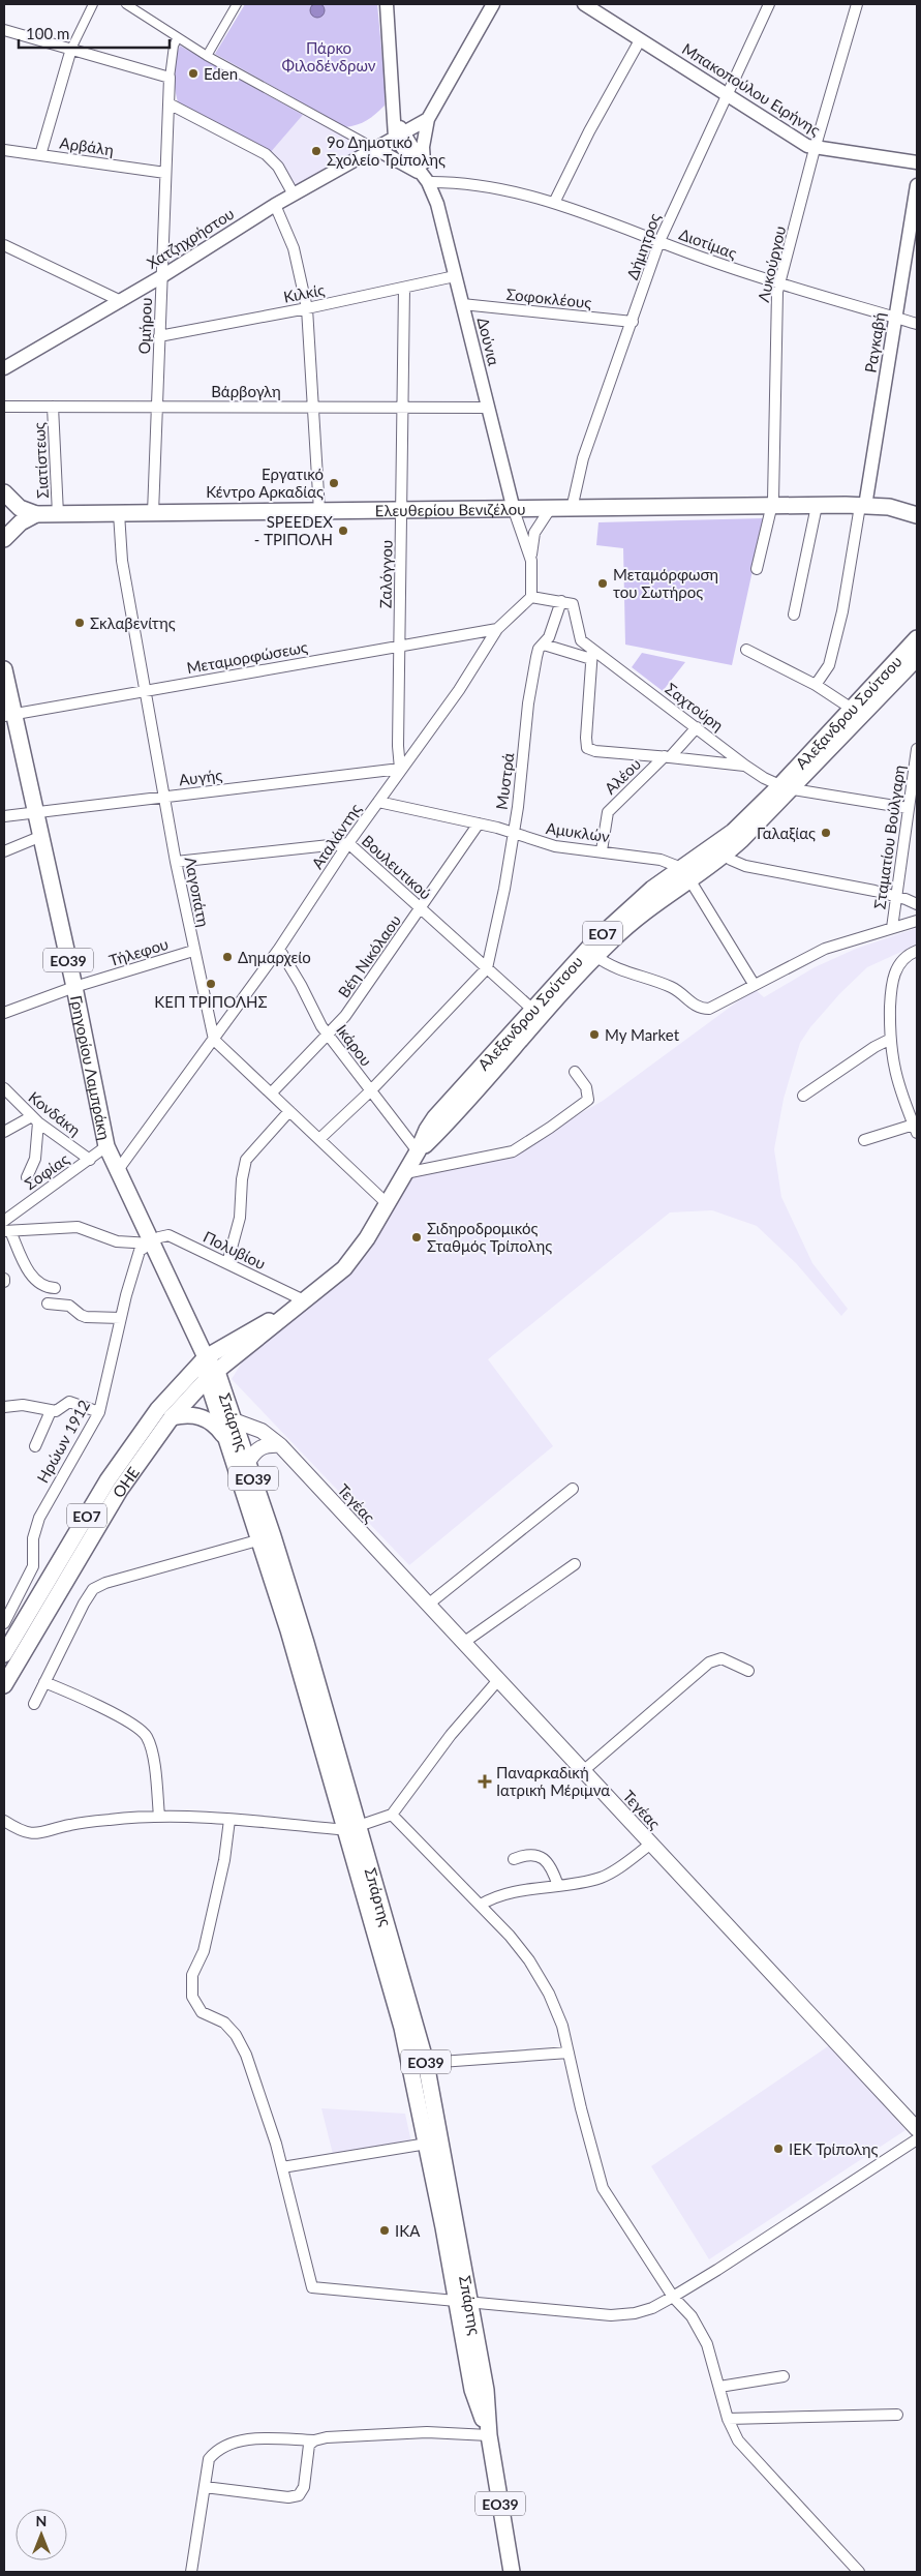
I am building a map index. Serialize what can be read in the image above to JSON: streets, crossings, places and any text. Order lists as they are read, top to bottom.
{
  "streets": {
    "main road": [
      "Ελευθερίου Βενιζέλου",
      "Αλεξανδρου Σούτσου",
      "ΕΟ7",
      "ΕΟ39",
      "Γρηγορίου Λαμπράκη",
      "Σπάρτης",
      "ΟΗΕ",
      "Τεγέας"
    ],
    "street": [
      "Μπακοπούλου Ειρήνης",
      "Αρβάλη",
      "Χατζηχρήστου",
      "Διοτίμας",
      "Δήμητρος",
      "Λυκούργου",
      "Κιλκίς",
      "Σοφοκλέους",
      "Ομήρου",
      "Δούνια",
      "Ραγκαβή",
      "Βάρβογλη",
      "Σιατίστεως",
      "Ζαλόγγου",
      "Μεταμορφώσεως",
      "Σαχτούρη",
      "Αλέου",
      "Αυγής",
      "Μυστρά",
      "Αμυκλών",
      "Αταλάντης",
      "Σταματίου Βούλγαρη",
      "Βουλευτικού",
      "Λαγοπάτη",
      "Τήλεφου",
      "Βέη Νικόλαου",
      "Ικάρου",
      "Κονδάκη",
      "Σοφίας",
      "Πολυβίου",
      "Ηρώων 1912"
    ]
  },
  "crossings": [
    ["Μπακοπούλου Ειρήνης", "Δήμητρος"],
    ["Μπακοπούλου Ειρήνης", "Λυκούργου"],
    ["Αρβάλη", "Ομήρου"],
    ["Χατζηχρήστου", "Ομήρου"],
    ["Χατζηχρήστου", "Δούνια"],
    ["Διοτίμας", "Δήμητρος"],
    ["Διοτίμας", "Λυκούργου"],
    ["Διοτίμας", "Δούνια"],
    ["Διοτίμας", "Ραγκαβή"],
    ["Δήμητρος", "Σοφοκλέους"],
    ["Δήμητρος", "Ελευθερίου Βενιζέλου"],
    ["Λυκούργου", "Ελευθερίου Βενιζέλου"],
    ["Κιλκίς", "Ομήρου"],
    ["Κιλκίς", "Δούνια"],
    ["Κιλκίς", "Ζαλόγγου"],
    ["Σοφοκλέους", "Δούνια"],
    ["Ομήρου", "Βάρβογλη"],
    ["Ομήρου", "Ελευθερίου Βενιζέλου"],
    ["Δούνια", "Βάρβογλη"],
    ["Δούνια", "Ελευθερίου Βενιζέλου"],
    ["Ραγκαβή", "Ελευθερίου Βενιζέλου"],
    ["Βάρβογλη", "Σιατίστεως"],
    ["Βάρβογλη", "Ζαλόγγου"],
    ["Σιατίστεως", "Ελευθερίου Βενιζέλου"],
    ["Ελευθερίου Βενιζέλου", "Ζαλόγγου"],
    ["Ελευθερίου Βενιζέλου", "Λαγοπάτη"],
    ["Ζαλόγγου", "Μεταμορφώσεως"],
    ["Ζαλόγγου", "Αυγής"],
    ["Ζαλόγγου", "Αταλάντης"],
    ["Μεταμορφώσεως", "Αταλάντης"],
    ["Μεταμορφώσεως", "Λαγοπάτη"],
    ["Μεταμορφώσεως", "Γρηγορίου Λαμπράκη"],
    ["Σαχτούρη", "Αλεξανδρου Σούτσου"],
    ["Σαχτούρη", "Αλέου"],
    ["Αλεξανδρου Σούτσου", "Αμυκλών"],
    ["Αλεξανδρου Σούτσου", "Βουλευτικού"],
    ["Αλεξανδρου Σούτσου", "ΕΟ39"],
    ["Αλεξανδρου Σούτσου", "Ικάρου"],
    ["Αλεξανδρου Σούτσου", "Γρηγορίου Λαμπράκη"],
    ["Αλεξανδρου Σούτσου", "Πολυβίου"],
    ["Αλεξανδρου Σούτσου", "Σπάρτης"],
    ["Αλεξανδρου Σούτσου", "ΟΗΕ"],
    ["Αλέου", "Αμυκλών"],
    ["Αυγής", "Αταλάντης"],
    ["Αυγής", "Λαγοπάτη"],
    ["Αυγής", "Γρηγορίου Λαμπράκη"],
    ["Μυστρά", "Αμυκλών"],
    ["Μυστρά", "Βουλευτικού"],
    ["Αμυκλών", "Αταλάντης"],
    ["Αμυκλών", "Βέη Νικόλαου"],
    ["Αταλάντης", "Βουλευτικού"],
    ["Αταλάντης", "Λαγοπάτη"],
    ["Αταλάντης", "Ικάρου"],
    ["Αταλάντης", "Γρηγορίου Λαμπράκη"],
    ["Βουλευτικού", "Λαγοπάτη"],
    ["Βουλευτικού", "Βέη Νικόλαου"],
    ["Λαγοπάτη", "Τήλεφου"],
    ["Τήλεφου", "Γρηγορίου Λαμπράκη"],
    ["Βέη Νικόλαου", "Ικάρου"],
    ["ΕΟ39", "Γρηγορίου Λαμπράκη"],
    ["ΕΟ39", "Σπάρτης"],
    ["ΕΟ39", "ΟΗΕ"],
    ["Γρηγορίου Λαμπράκη", "Σοφίας"],
    ["Γρηγορίου Λαμπράκη", "Πολυβίου"],
    ["Γρηγορίου Λαμπράκη", "Ηρώων 1912"],
    ["Γρηγορίου Λαμπράκη", "ΟΗΕ"],
    ["Κονδάκη", "Σοφίας"],
    ["Πολυβίου", "Ηρώων 1912"],
    ["Σπάρτης", "ΟΗΕ"],
    ["Σπάρτης", "Τεγέας"]
  ],
  "parks": ["Πάρκο Φιλοδένδρων"],
  "places": {
    "other": [
      "Eden",
      "9ο Δημοτικό Σχολείο Τρίπολης",
      "Εργατικό Κέντρο Αρκαδίας",
      "SPEEDEX - ΤΡΙΠΟΛΗ",
      "Μεταμόρφωση του Σωτήρος",
      "Σκλαβενίτης",
      "Γαλαξίας",
      "Δημαρχείο",
      "ΚΕΠ ΤΡΙΠΟΛΗΣ",
      "My Market",
      "Σιδηροδρομικός Σταθμός Τρίπολης",
      "ΙΕΚ Τρίπολης",
      "ΙΚΑ"
    ],
    "health": ["Παναρκαδική Ιατρική Μέριμνα"]
  },
  "scale_bar": "100 m",
  "north": "top"
}
